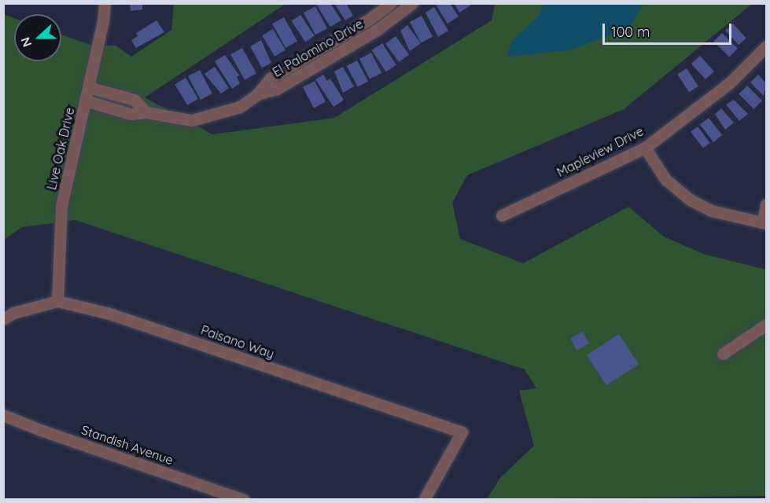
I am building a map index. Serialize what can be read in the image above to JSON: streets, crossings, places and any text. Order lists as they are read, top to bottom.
{
  "streets": {
    "street": [
      "El Palomino Drive",
      "Live Oak Drive",
      "Mapleview Drive",
      "Paisano Way",
      "Standish Avenue"
    ]
  },
  "crossings": [
    ["El Palomino Drive", "Live Oak Drive"],
    ["Live Oak Drive", "Paisano Way"]
  ],
  "scale_bar": "100 m",
  "north": "left"
}
